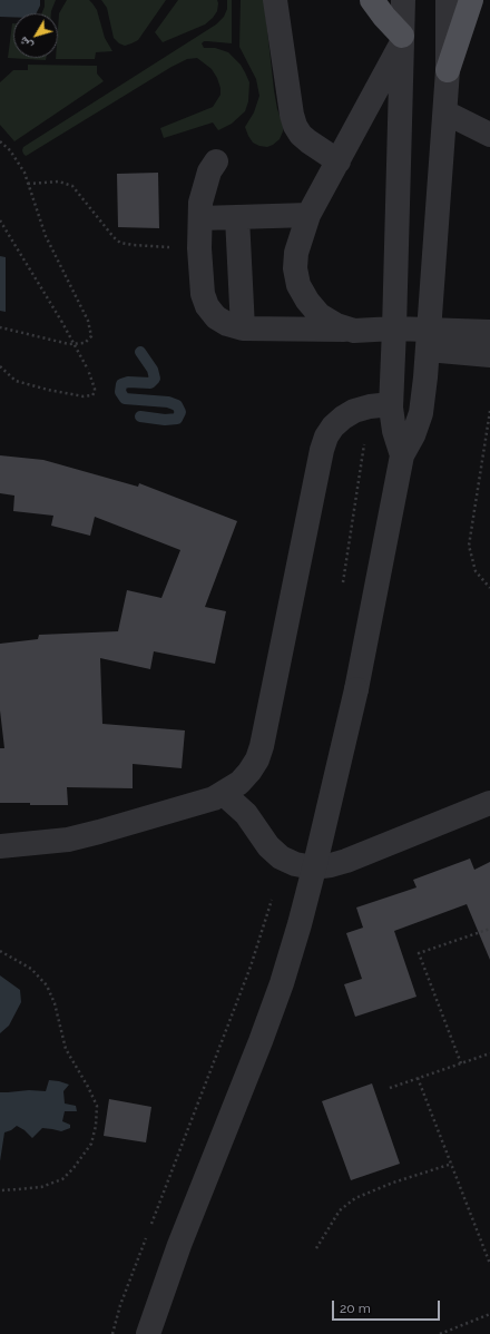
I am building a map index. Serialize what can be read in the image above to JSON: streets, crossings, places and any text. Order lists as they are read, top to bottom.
{
  "scale_bar": "20 m",
  "north": "bottom left"
}
